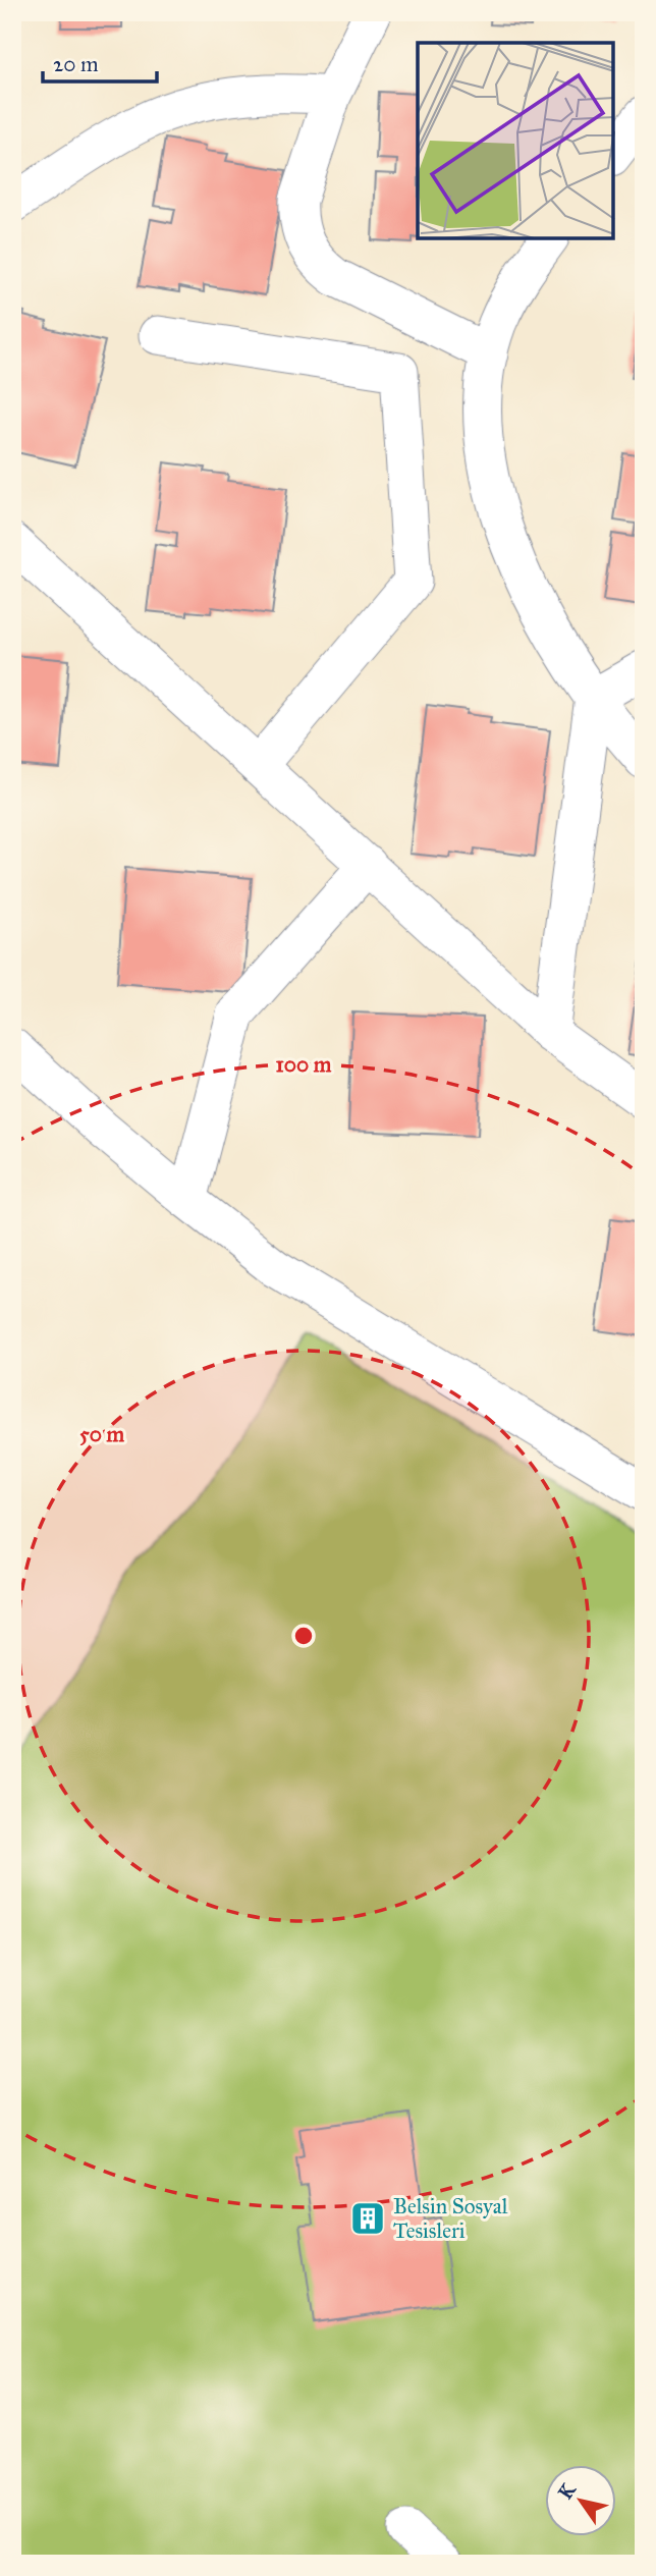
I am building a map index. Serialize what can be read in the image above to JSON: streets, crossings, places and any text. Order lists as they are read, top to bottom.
{
  "places": {
    "building": ["Belsin Sosyal Tesisleri"]
  },
  "scale_bar": "20 m",
  "north": "top left",
  "rings": ["100 m", "50 m"]
}
